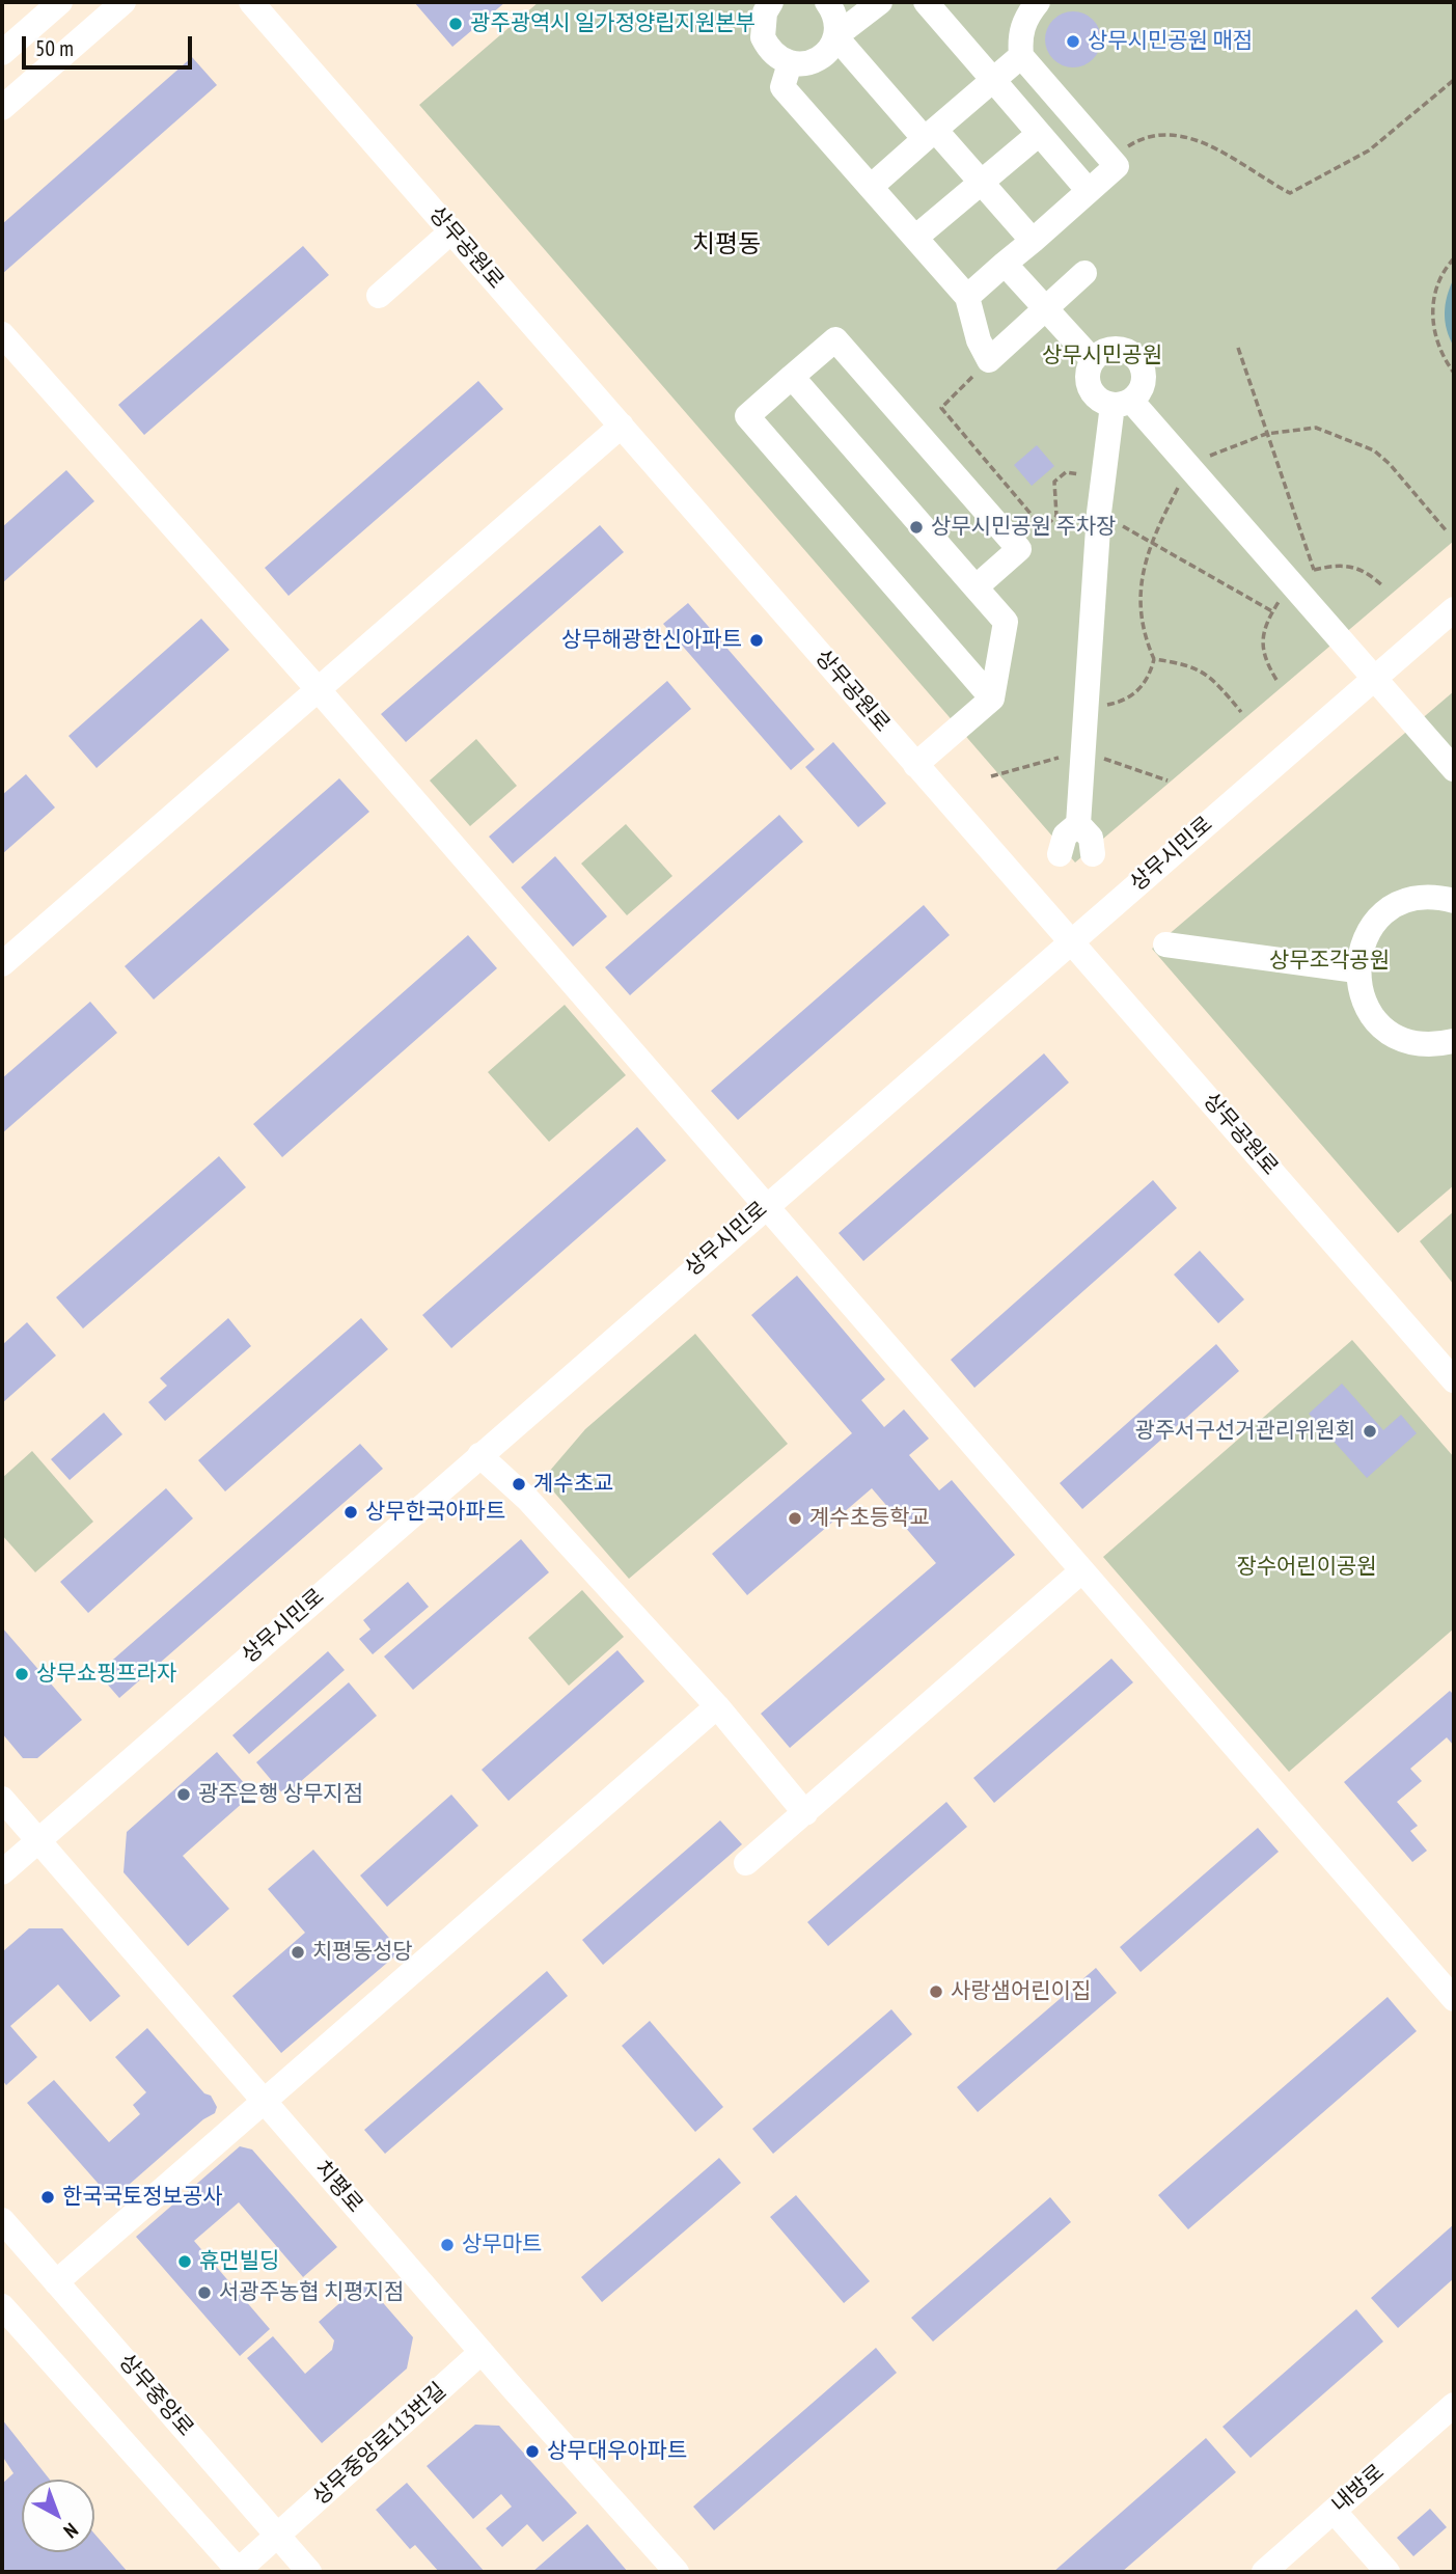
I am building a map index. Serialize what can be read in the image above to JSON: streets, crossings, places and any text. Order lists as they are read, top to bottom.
{
  "streets": {
    "street": [
      "상무공원로",
      "상무시민로",
      "치평로",
      "상무중앙로",
      "상무중앙로113번길",
      "내방로"
    ]
  },
  "crossings": [
    ["상무공원로", "상무시민로"],
    ["상무시민로", "치평로"],
    ["치평로", "상무중앙로113번길"],
    ["상무중앙로", "상무중앙로113번길"]
  ],
  "districts": ["치평동"],
  "parks": ["상무시민공원", "상무조각공원", "장수어린이공원"],
  "places": [
    "광주광역시 일가정양립지원본부",
    "상무시민공원 매점",
    "상무시민공원 주차장",
    "상무해광한신아파트",
    "광주서구선거관리위원회",
    "계수초교",
    "상무한국아파트",
    "계수초등학교",
    "상무쇼핑프라자",
    "광주은행 상무지점",
    "치평동성당",
    "사랑샘어린이집",
    "한국국토정보공사",
    "상무마트",
    "휴먼빌딩",
    "서광주농협 치평지점",
    "상무대우아파트"
  ],
  "scale_bar": "50 m",
  "north": "bottom right"
}
